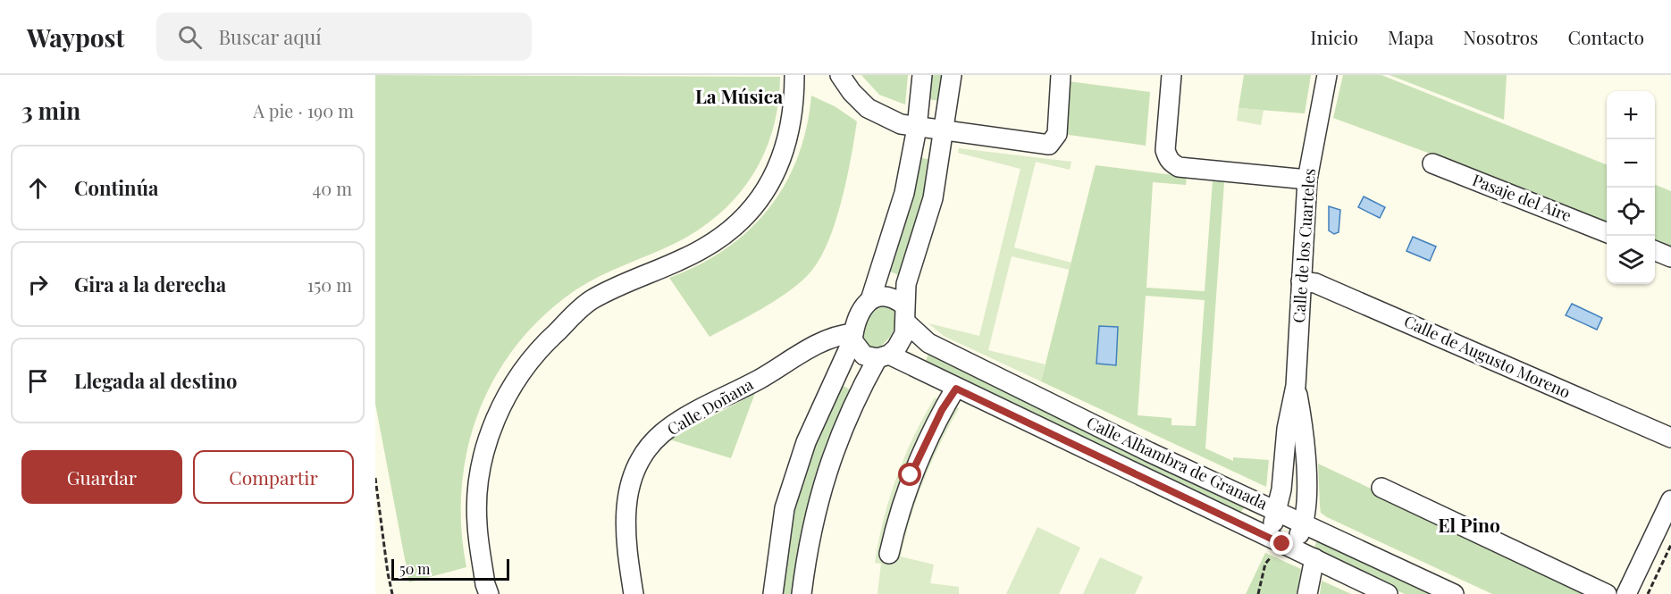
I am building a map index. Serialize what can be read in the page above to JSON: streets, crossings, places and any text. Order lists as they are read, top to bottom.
{
  "streets": {
    "street": [
      "Pasaje del Aire",
      "Calle de los Cuarteles",
      "Calle de Augusto Moreno",
      "Calle Doñana",
      "Calle Alhambra de Granada"
    ]
  },
  "crossings": [
    ["Calle de los Cuarteles", "Calle de Augusto Moreno"],
    ["Calle de los Cuarteles", "Calle Alhambra de Granada"],
    ["Calle Doñana", "Calle Alhambra de Granada"]
  ],
  "districts": ["La Música", "El Pino"],
  "scale_bar": "50 m",
  "page": {
    "header": "Waypost",
    "search": "Buscar aquí",
    "nav": [
      "Inicio",
      "Mapa",
      "Nosotros",
      "Contacto"
    ],
    "heading": ["3 min", "A pie · 190 m"],
    "map_buttons": ["+", "−"],
    "list": [
      ["Continúa", "40 m"],
      ["Gira a la derecha", "150 m"],
      "Llegada al destino"
    ],
    "buttons": ["Guardar", "Compartir"],
    "scale": "50 m"
  }
}
